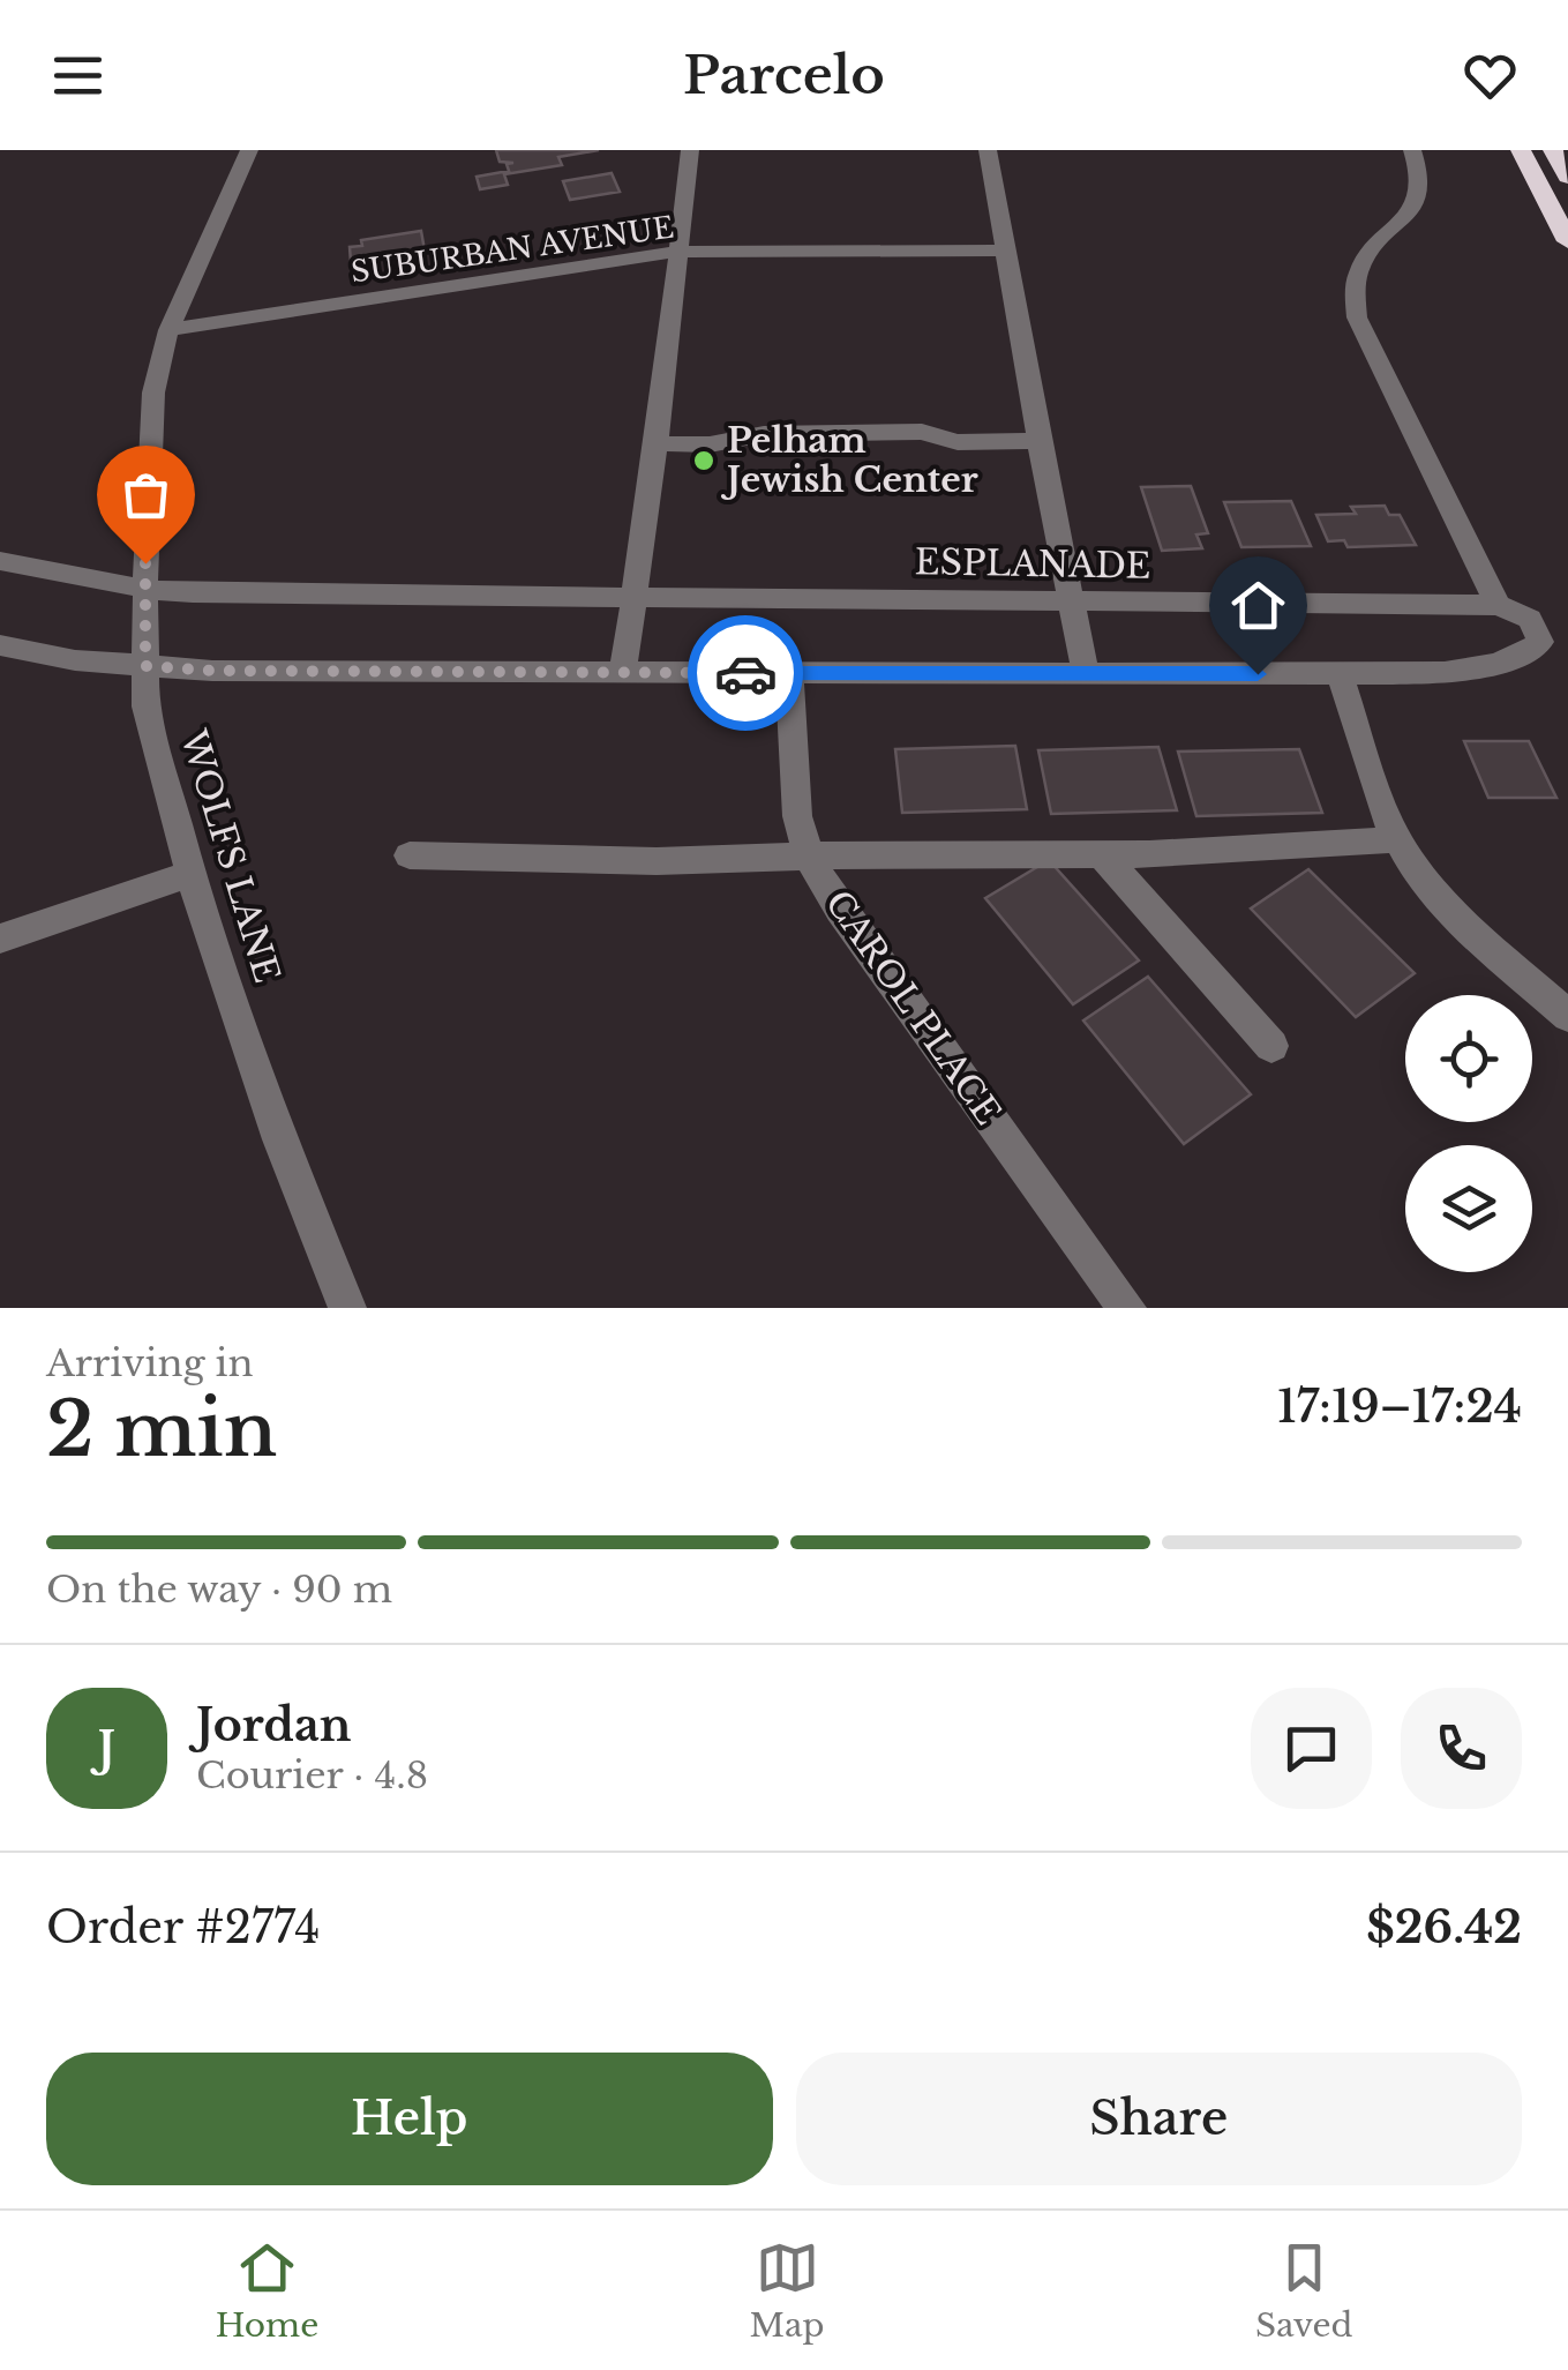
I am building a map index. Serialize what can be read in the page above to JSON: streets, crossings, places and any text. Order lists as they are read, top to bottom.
{
  "streets": {
    "street": [
      "SUBURBAN AVENUE",
      "ESPLANADE",
      "WOLFS LANE",
      "CAROL PLACE"
    ]
  },
  "crossings": [
    ["SUBURBAN AVENUE", "WOLFS LANE"],
    ["ESPLANADE", "WOLFS LANE"]
  ],
  "places": ["Pelham Jewish Center"],
  "page": {
    "header": "Parcelo",
    "heading": ["2 min", "Arriving in", "17:19–17:24"],
    "panel": [
      "Jordan",
      "Courier · 4.8",
      "Order #2774",
      "$26.42"
    ],
    "bar": "On the way · 90 m",
    "round": "J",
    "buttons": ["Help", "Share"],
    "tabs": ["Home", "Map", "Saved"]
  }
}
